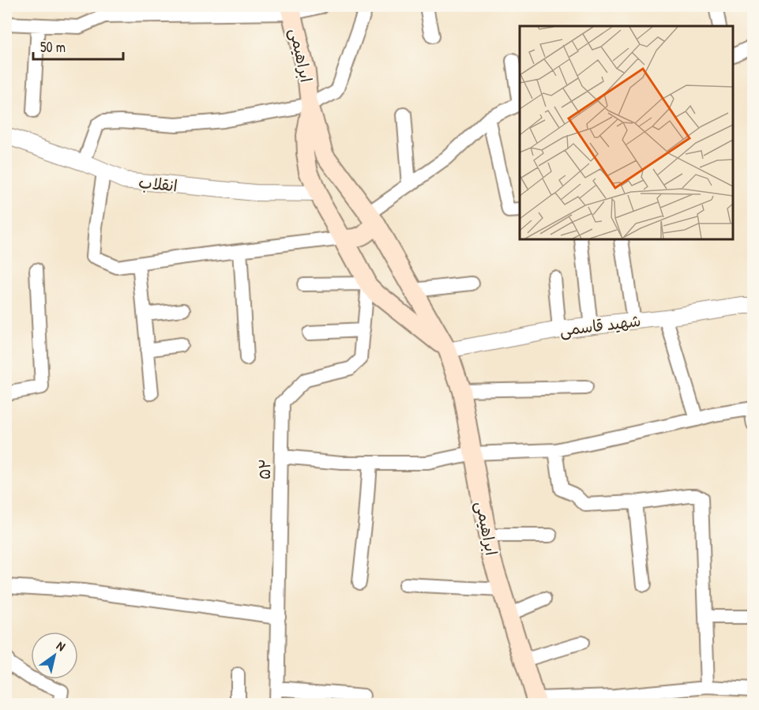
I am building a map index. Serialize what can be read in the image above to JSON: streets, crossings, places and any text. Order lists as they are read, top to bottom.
{
  "streets": {
    "main road": ["ابراهیمی"],
    "street": ["انقلاب", "شهید قاسمی", "۵۲"]
  },
  "crossings": [
    ["ابراهیمی", "شهید قاسمی"]
  ],
  "scale_bar": "50 m",
  "north": "top right"
}
